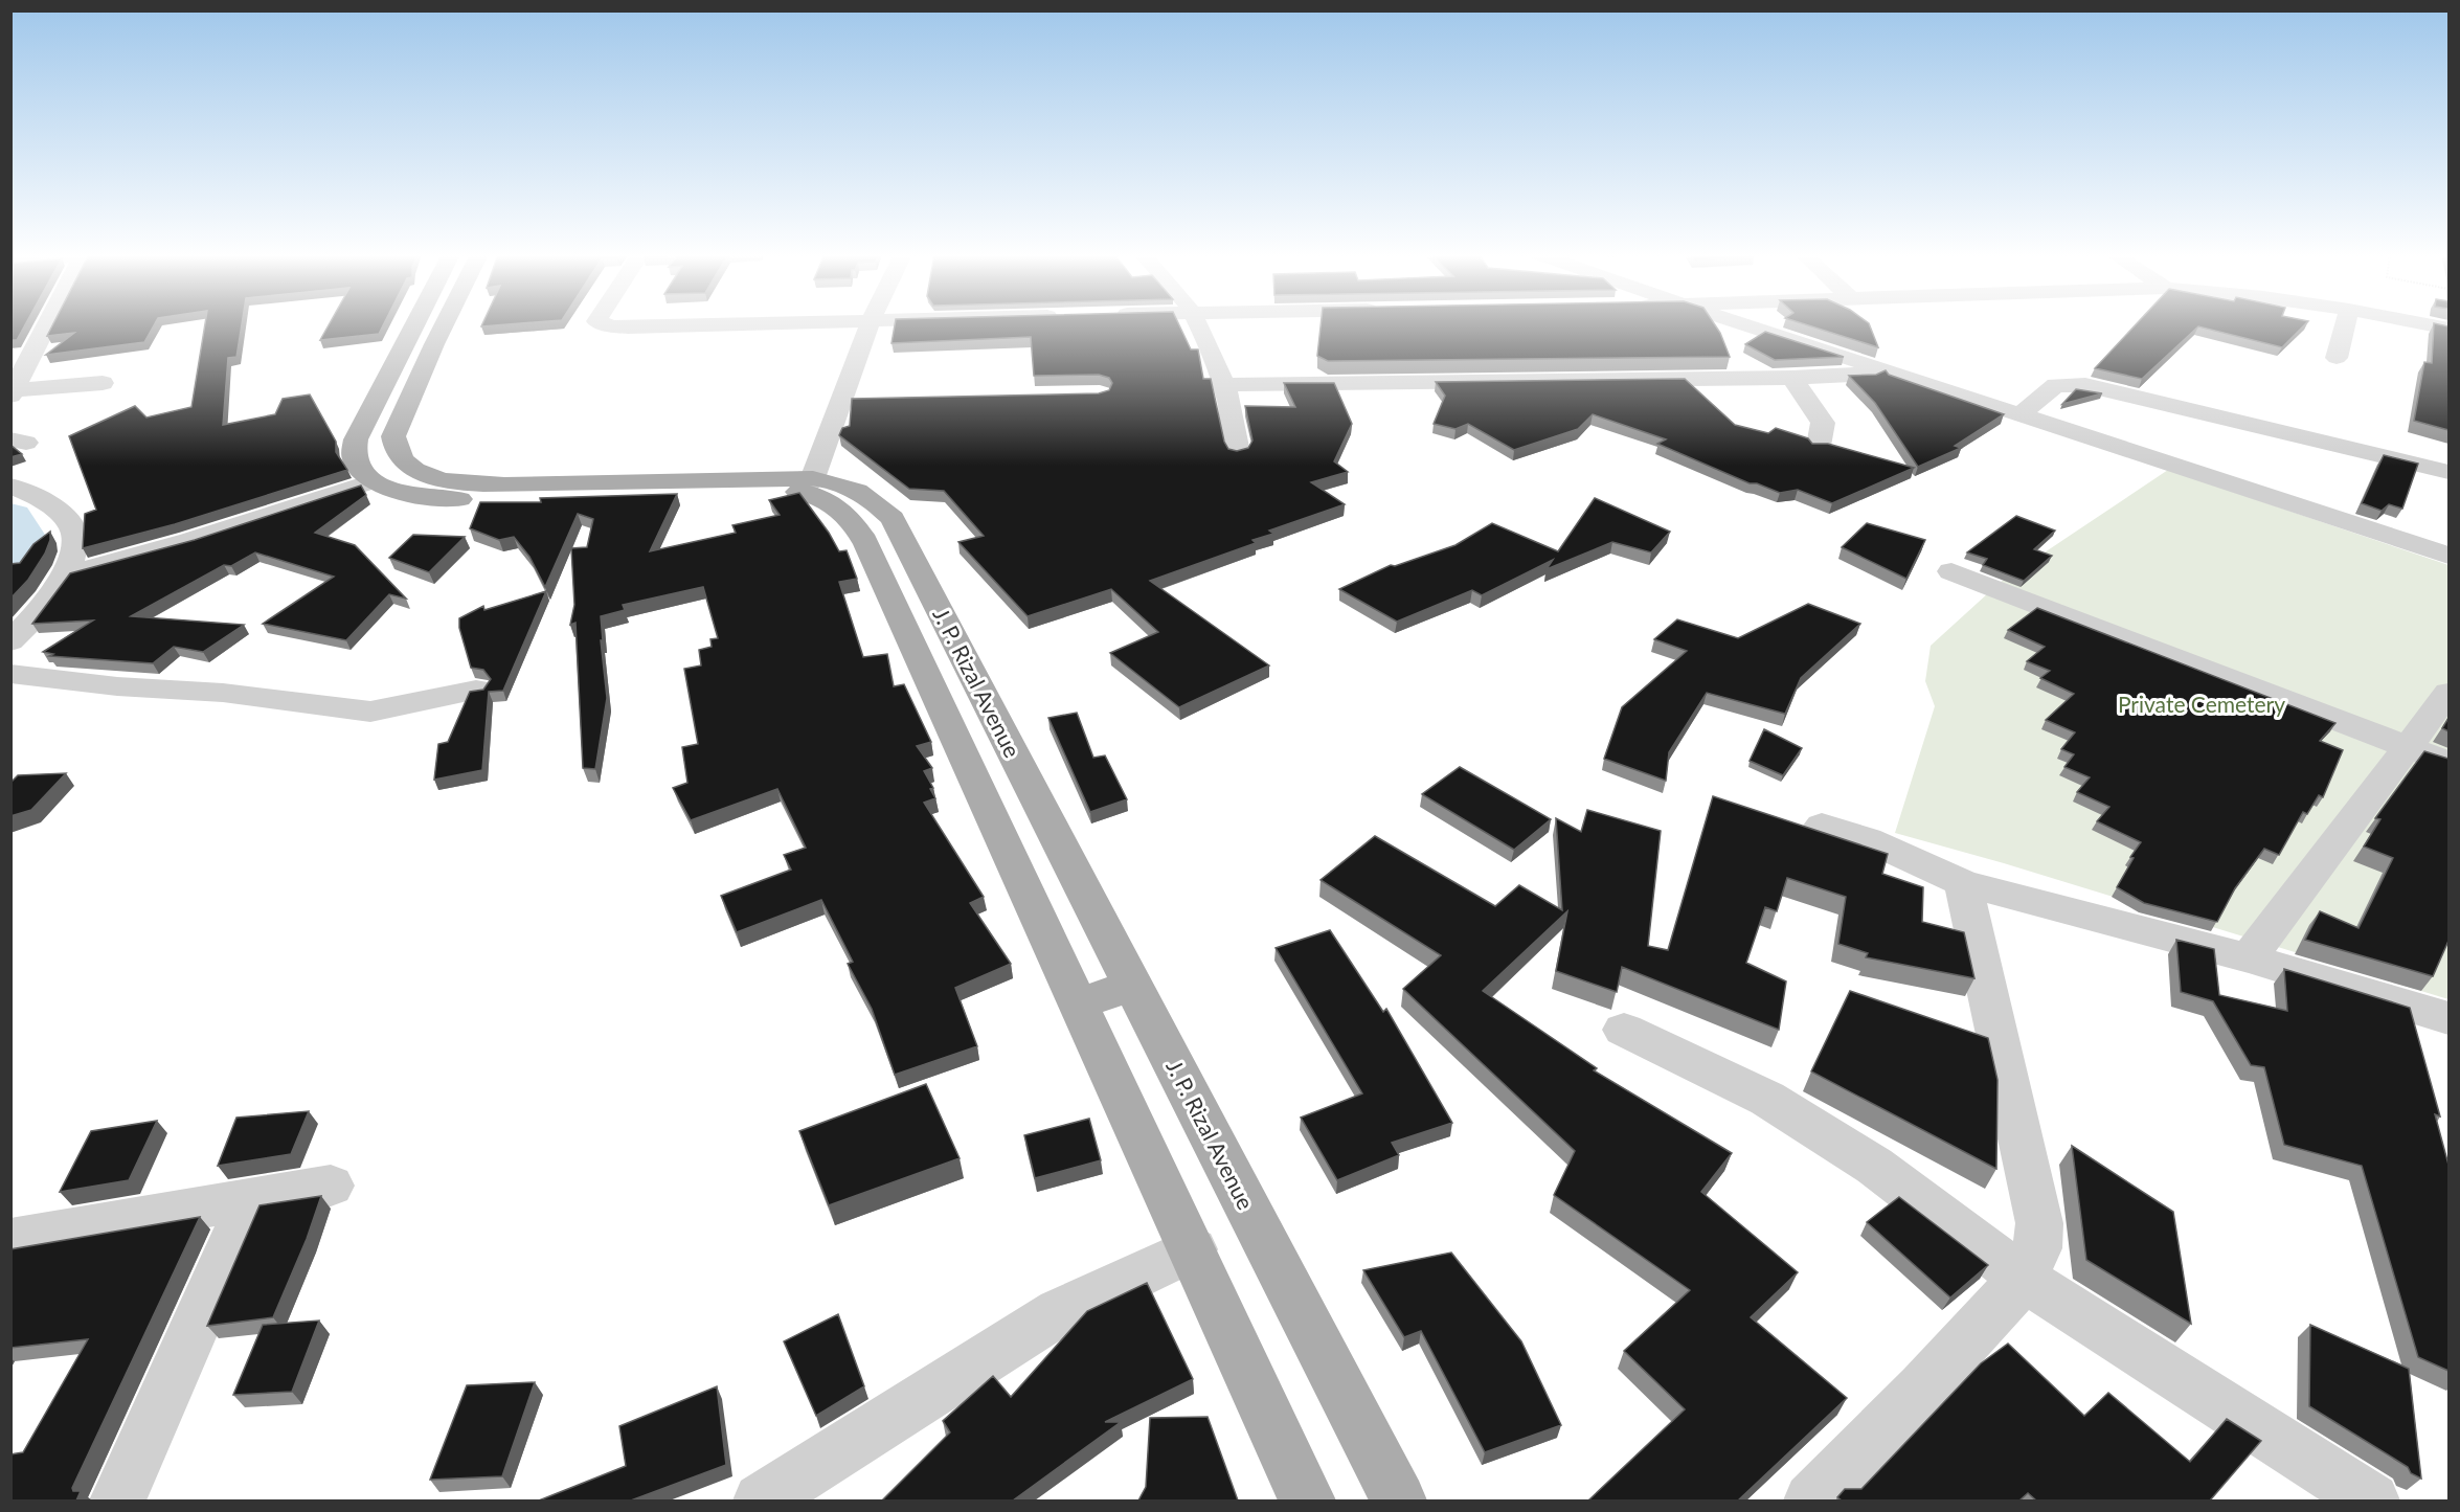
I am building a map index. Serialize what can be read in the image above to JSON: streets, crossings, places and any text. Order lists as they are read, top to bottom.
{
  "streets": {
    "main road": ["J. P. Rizal Avenue"]
  },
  "parks": ["Private Cemetery"]
}
